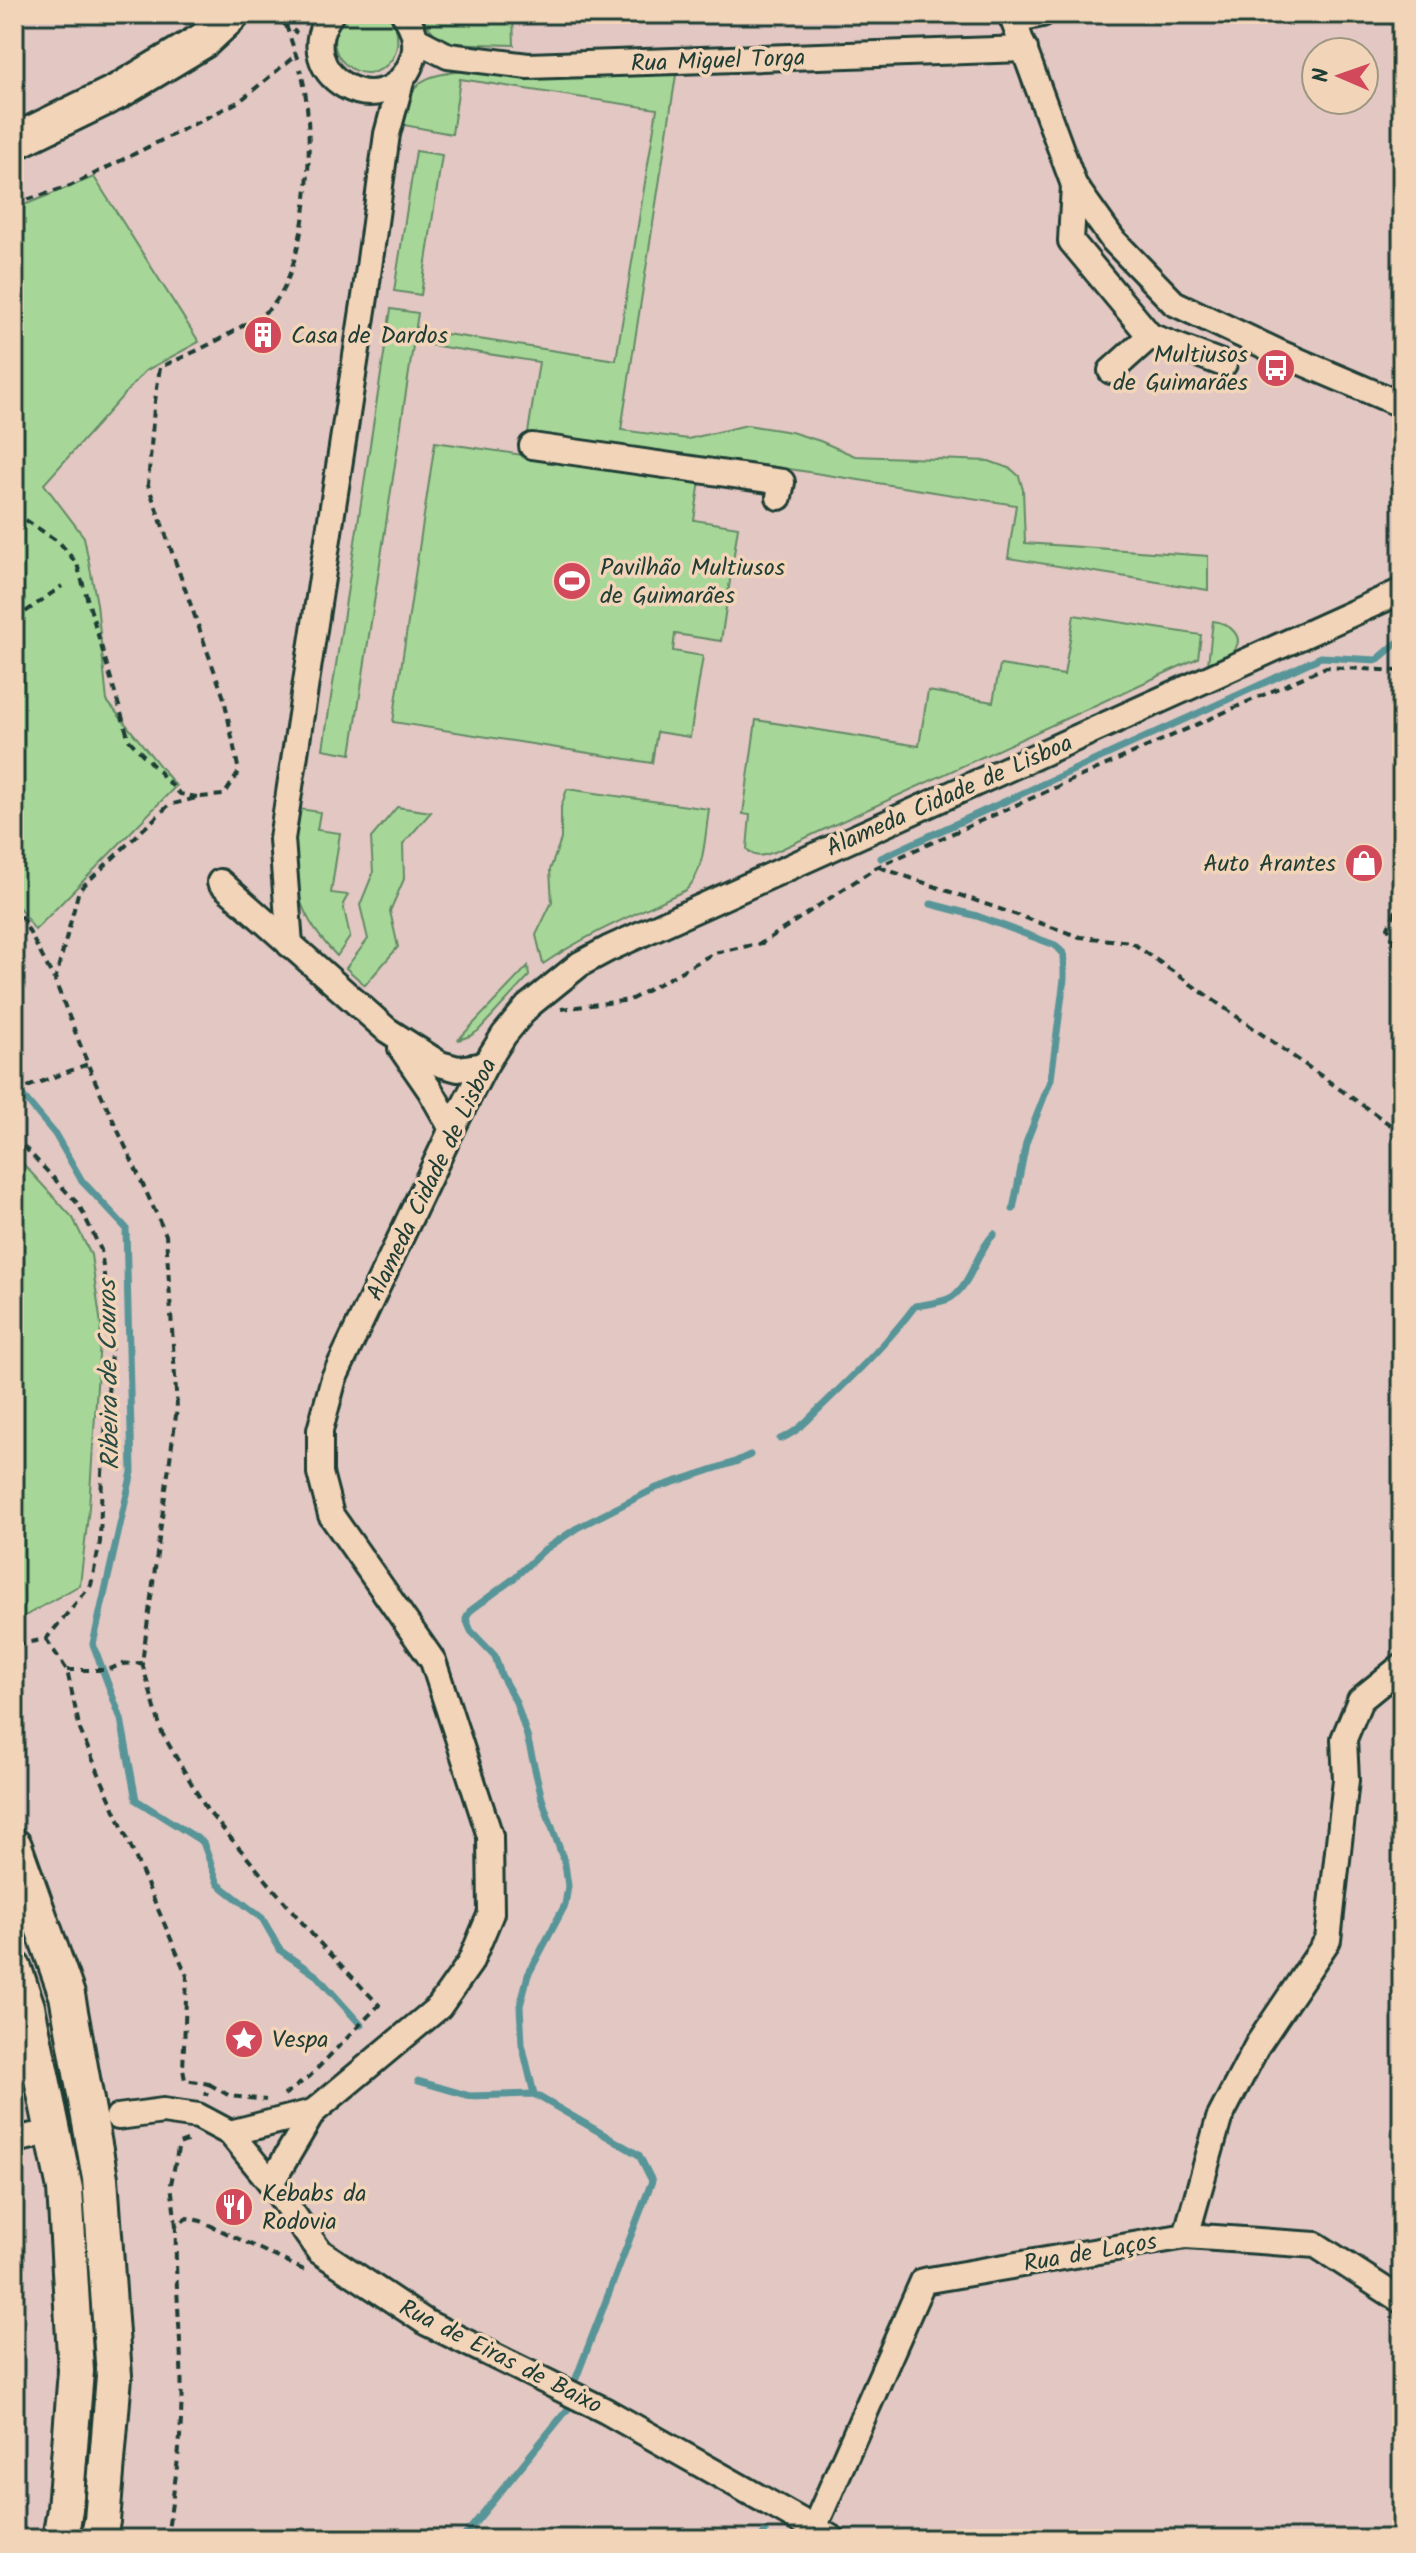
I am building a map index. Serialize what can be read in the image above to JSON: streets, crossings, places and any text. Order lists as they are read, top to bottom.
{
  "streets": {
    "street": [
      "Rua Miguel Torga",
      "Alameda Cidade de Lisboa",
      "Rua de Laços",
      "Rua de Eiras de Baixo"
    ]
  },
  "crossings": [
    ["Alameda Cidade de Lisboa", "Rua de Eiras de Baixo"],
    ["Rua de Laços", "Rua de Eiras de Baixo"]
  ],
  "water": ["Ribeira de Couros"],
  "places": {
    "building": ["Casa de Dardos"],
    "bus stop": ["Multiusos de Guimarães"],
    "sports": ["Pavilhão Multiusos de Guimarães"],
    "shop": ["Auto Arantes"],
    "place": ["Vespa"],
    "restaurant": ["Kebabs da Rodovia"]
  },
  "north": "left"
}
